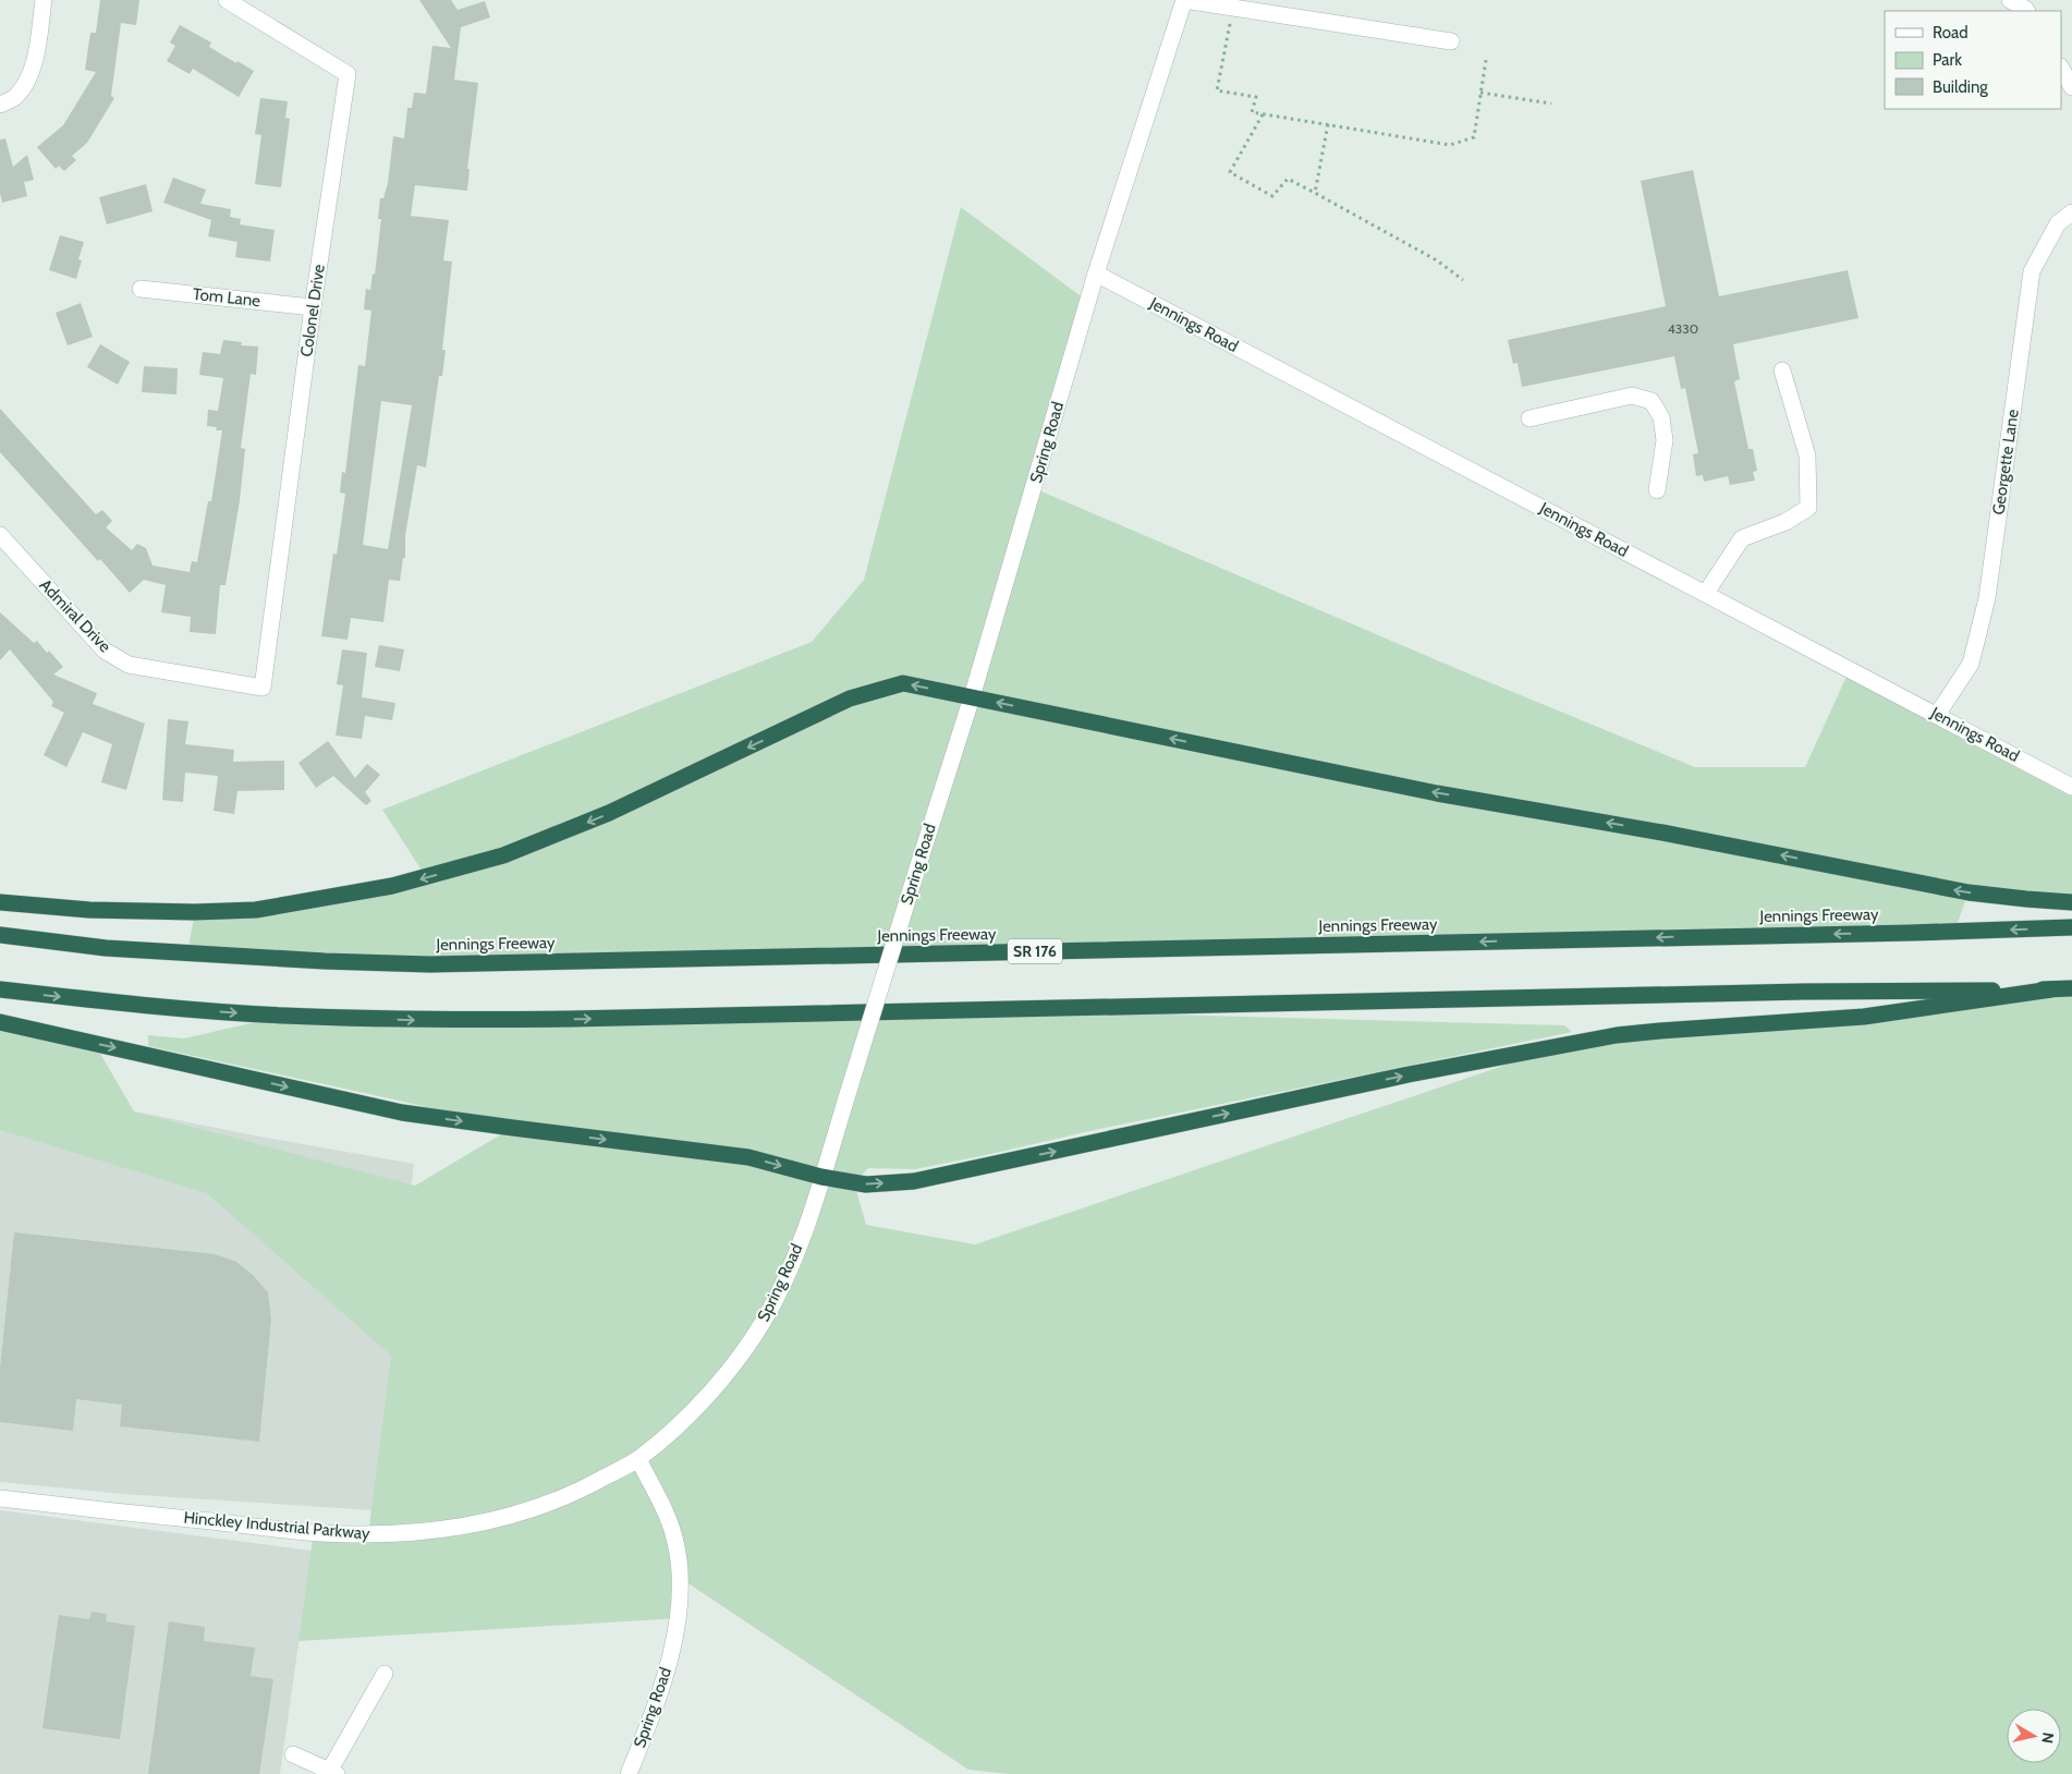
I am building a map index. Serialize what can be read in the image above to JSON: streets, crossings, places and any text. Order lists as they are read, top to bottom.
{
  "streets": {
    "highway": ["Jennings Freeway", "SR 176"],
    "street": [
      "Tom Lane",
      "Colonel Drive",
      "Jennings Road",
      "Spring Road",
      "Georgette Lane",
      "Admiral Drive",
      "Hinckley Industrial Parkway"
    ]
  },
  "crossings": [
    ["Tom Lane", "Colonel Drive"],
    ["Colonel Drive", "Admiral Drive"],
    ["Jennings Road", "Spring Road"],
    ["Jennings Road", "Georgette Lane"],
    ["Spring Road", "Hinckley Industrial Parkway"]
  ],
  "house_numbers": ["4330"],
  "legend": ["Road", "Park", "Building"],
  "north": "right"
}
